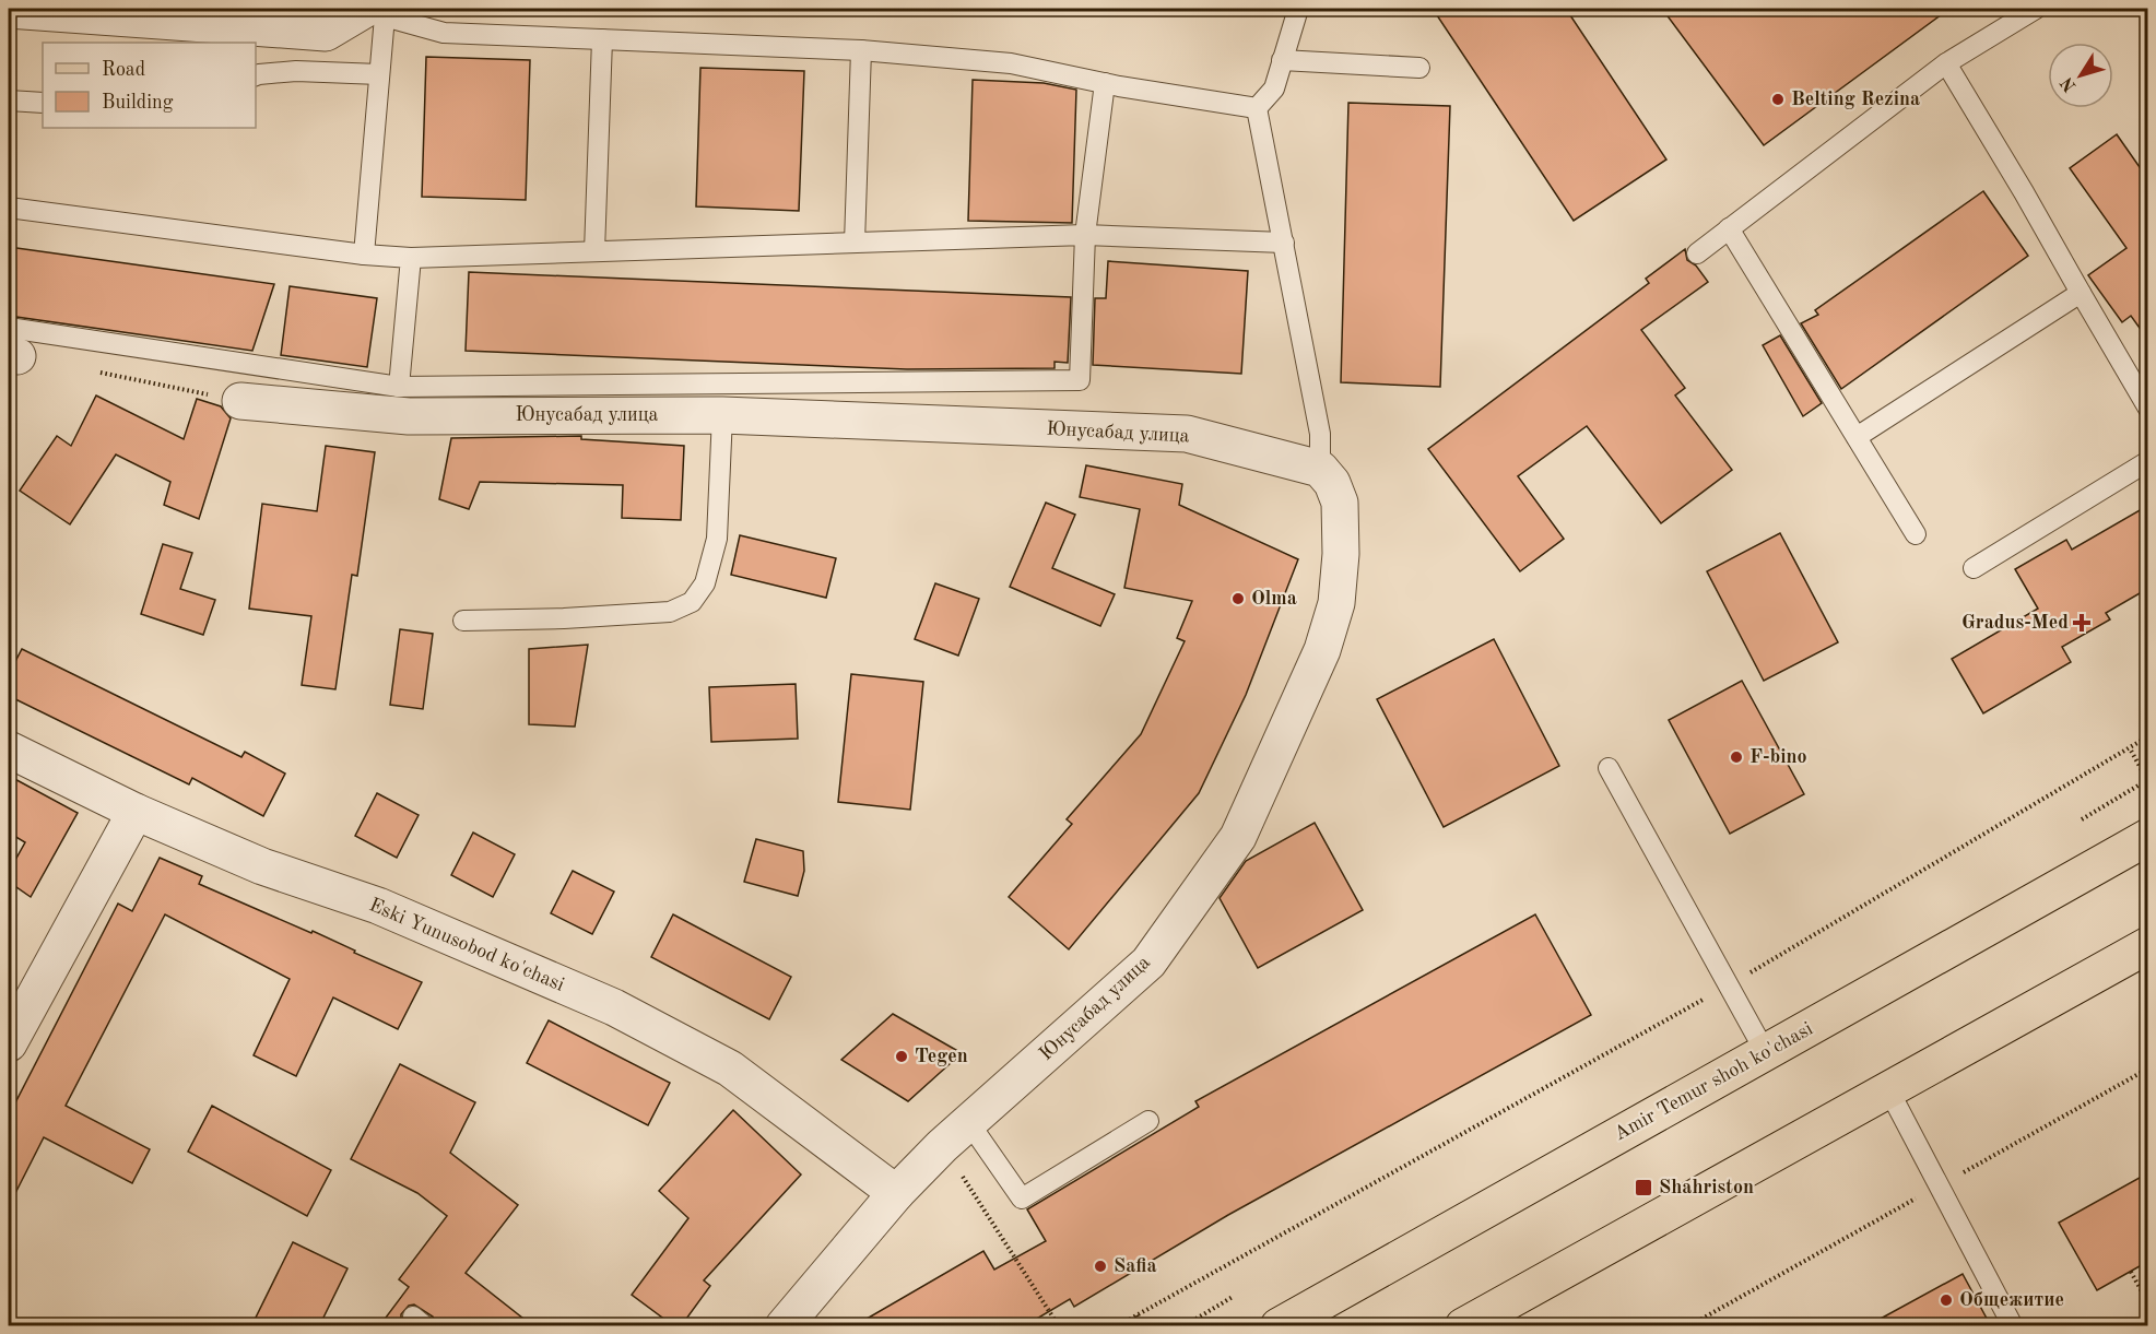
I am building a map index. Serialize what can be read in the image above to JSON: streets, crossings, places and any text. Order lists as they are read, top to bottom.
{
  "streets": {
    "main road": ["Amir Temur shoh ko'chasi"],
    "street": ["Юнусабад улица", "Eski Yunusobod ko'chasi"]
  },
  "crossings": [
    ["Юнусабад улица", "Eski Yunusobod ko'chasi"]
  ],
  "places": {
    "other": [
      "Belting Rezina",
      "Olma",
      "F-bino",
      "Tegen",
      "Safia",
      "Общежитие"
    ],
    "health": ["Gradus-Med"],
    "transit": ["Shahriston"]
  },
  "legend": ["Road", "Building"],
  "north": "bottom left"
}
